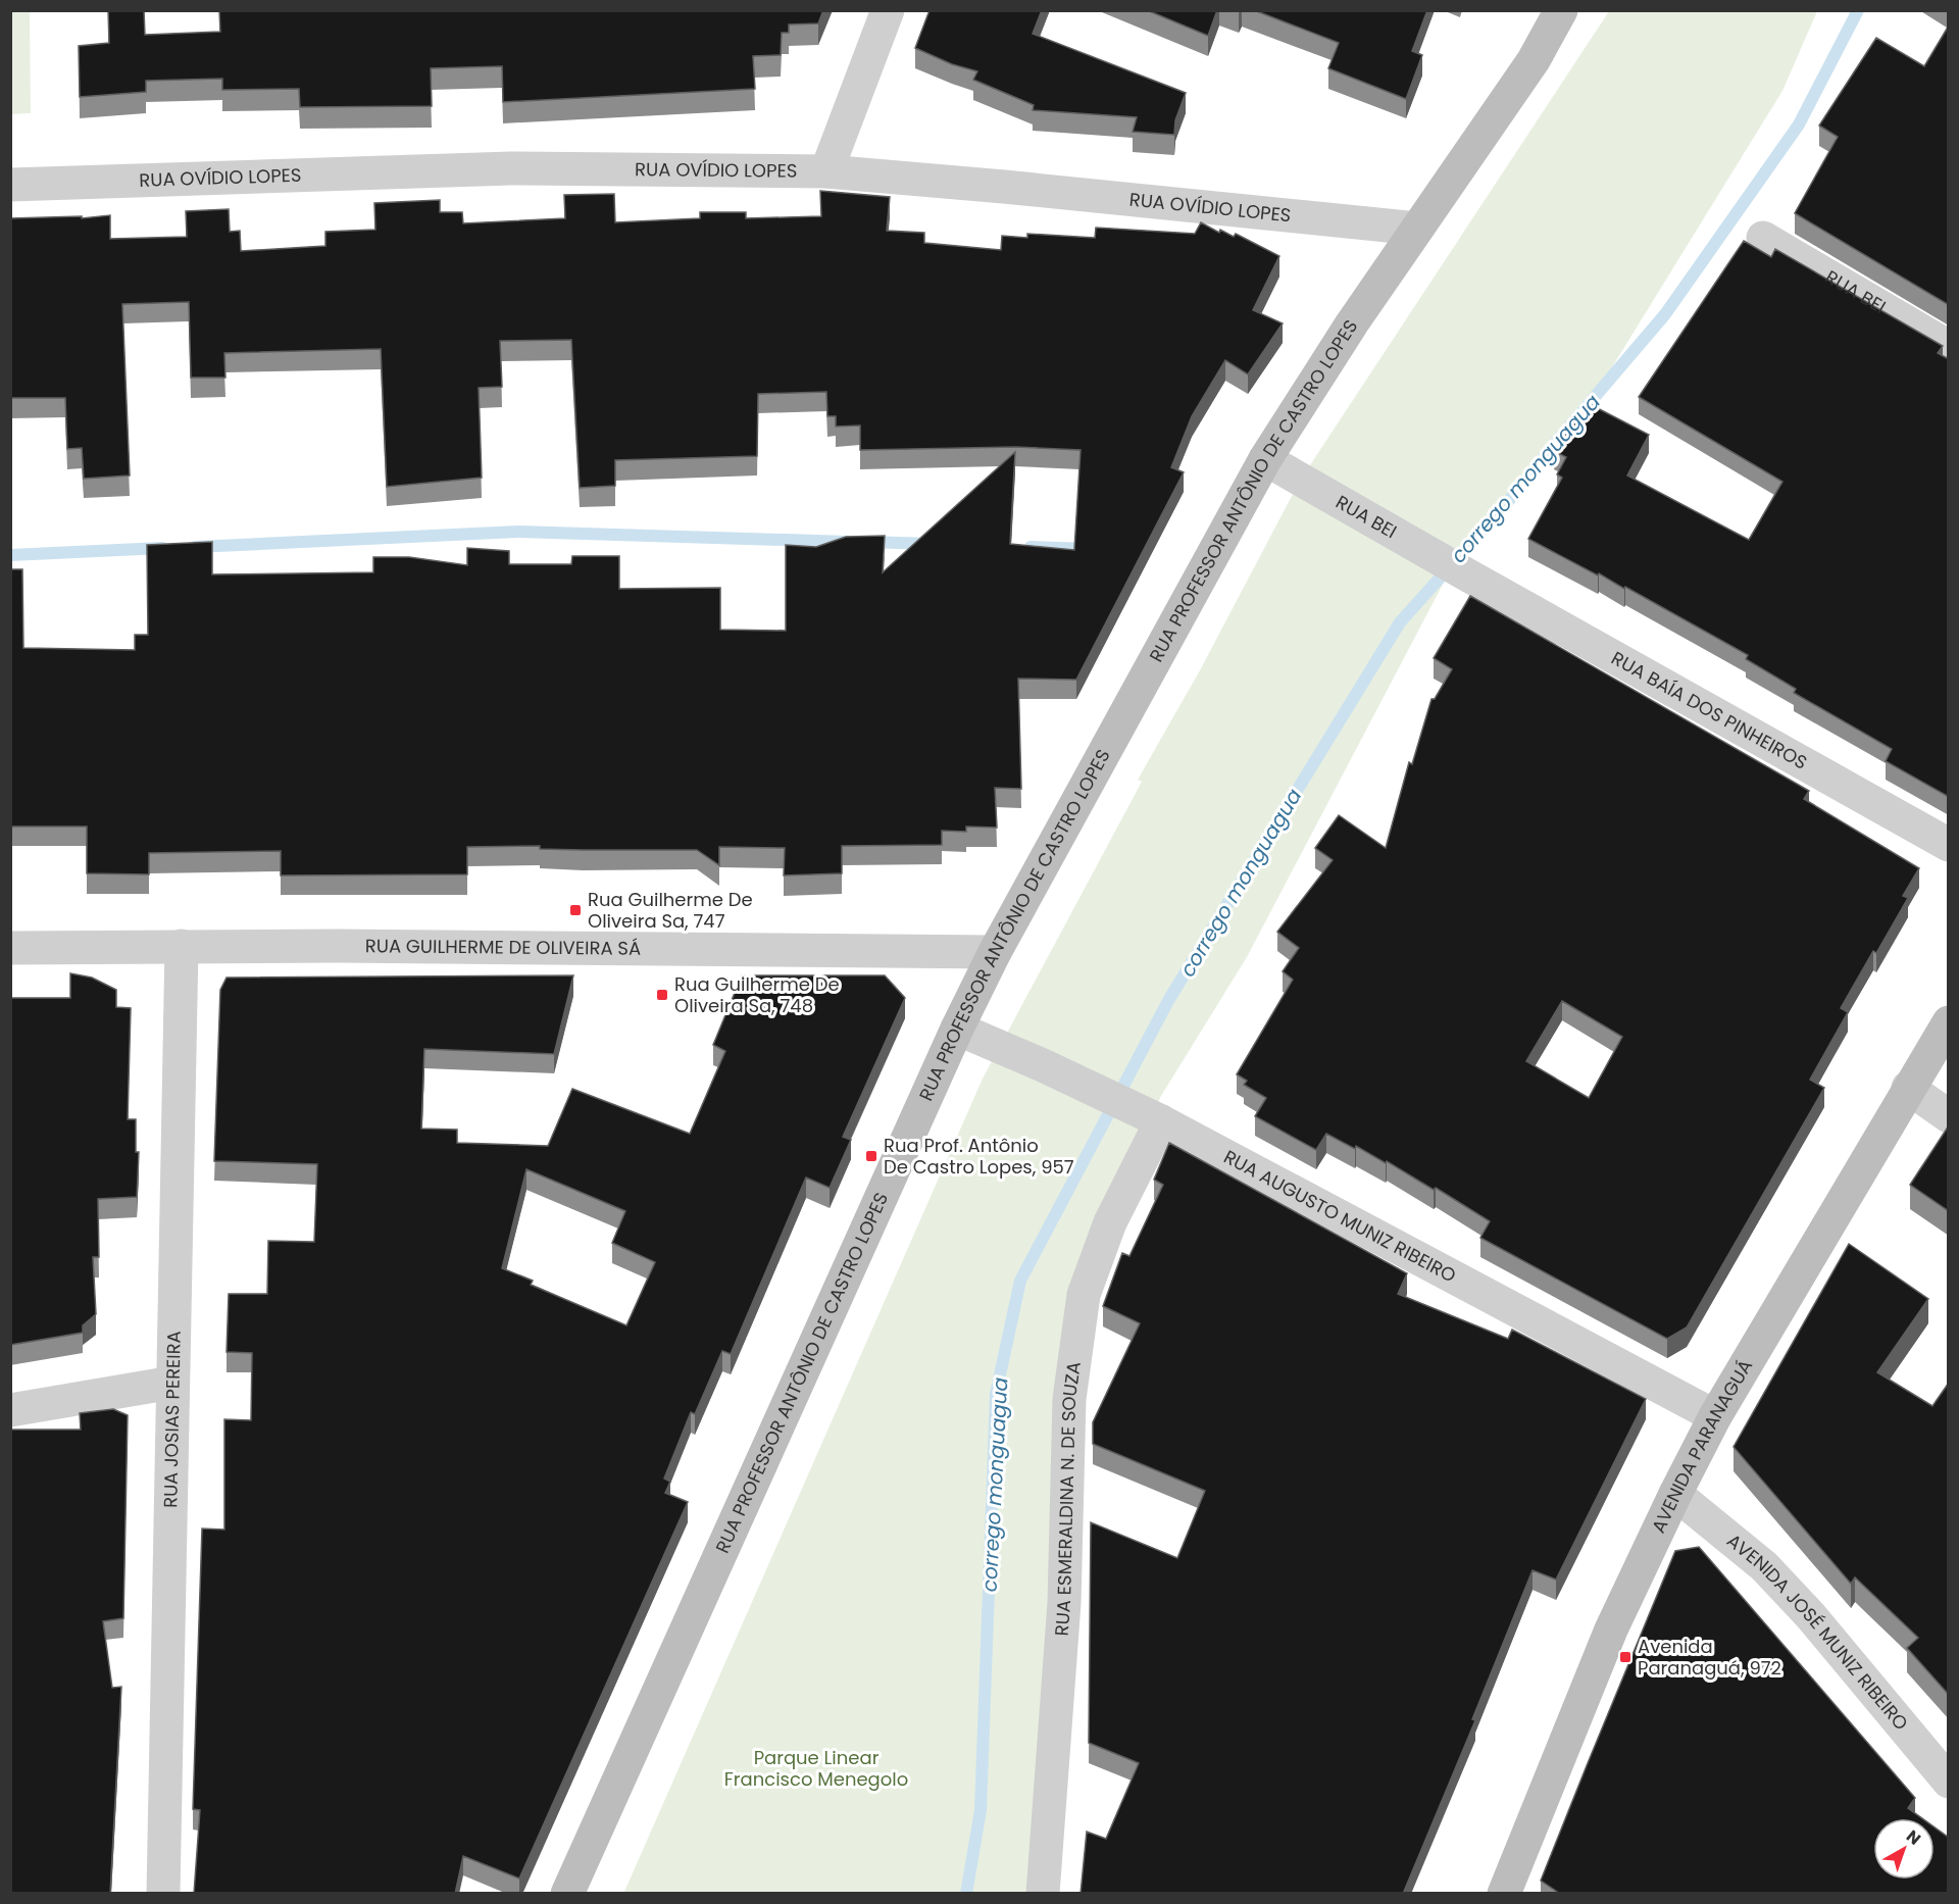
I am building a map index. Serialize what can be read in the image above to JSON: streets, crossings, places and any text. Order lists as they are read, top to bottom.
{
  "streets": {
    "main road": ["RUA PROFESSOR ANTÔNIO DE CASTRO LOPES", "AVENIDA PARANAGUÁ"],
    "street": [
      "RUA OVÍDIO LOPES",
      "RUA BEI",
      "RUA BAÍA DOS PINHEIROS",
      "RUA GUILHERME DE OLIVEIRA SÁ",
      "RUA AUGUSTO MUNIZ RIBEIRO",
      "RUA JOSIAS PEREIRA",
      "RUA ESMERALDINA N. DE SOUZA",
      "AVENIDA JOSÉ MUNIZ RIBEIRO"
    ]
  },
  "crossings": [
    ["RUA OVÍDIO LOPES", "RUA PROFESSOR ANTÔNIO DE CASTRO LOPES"],
    ["RUA BEI", "RUA PROFESSOR ANTÔNIO DE CASTRO LOPES"],
    ["RUA BEI", "RUA BAÍA DOS PINHEIROS"],
    ["RUA PROFESSOR ANTÔNIO DE CASTRO LOPES", "RUA GUILHERME DE OLIVEIRA SÁ"],
    ["RUA PROFESSOR ANTÔNIO DE CASTRO LOPES", "RUA AUGUSTO MUNIZ RIBEIRO"],
    ["RUA GUILHERME DE OLIVEIRA SÁ", "RUA JOSIAS PEREIRA"],
    ["RUA AUGUSTO MUNIZ RIBEIRO", "AVENIDA PARANAGUÁ"],
    ["RUA AUGUSTO MUNIZ RIBEIRO", "RUA ESMERALDINA N. DE SOUZA"],
    ["AVENIDA PARANAGUÁ", "AVENIDA JOSÉ MUNIZ RIBEIRO"]
  ],
  "water": ["corrego monguagua"],
  "parks": ["Parque Linear Francisco Menegolo"],
  "places": {
    "transit": [
      "Rua Guilherme De Oliveira Sa, 747",
      "Rua Guilherme De Oliveira Sa, 748",
      "Rua Prof. Antônio De Castro Lopes, 957",
      "Avenida Paranaguá, 972"
    ]
  },
  "north": "top right"
}
